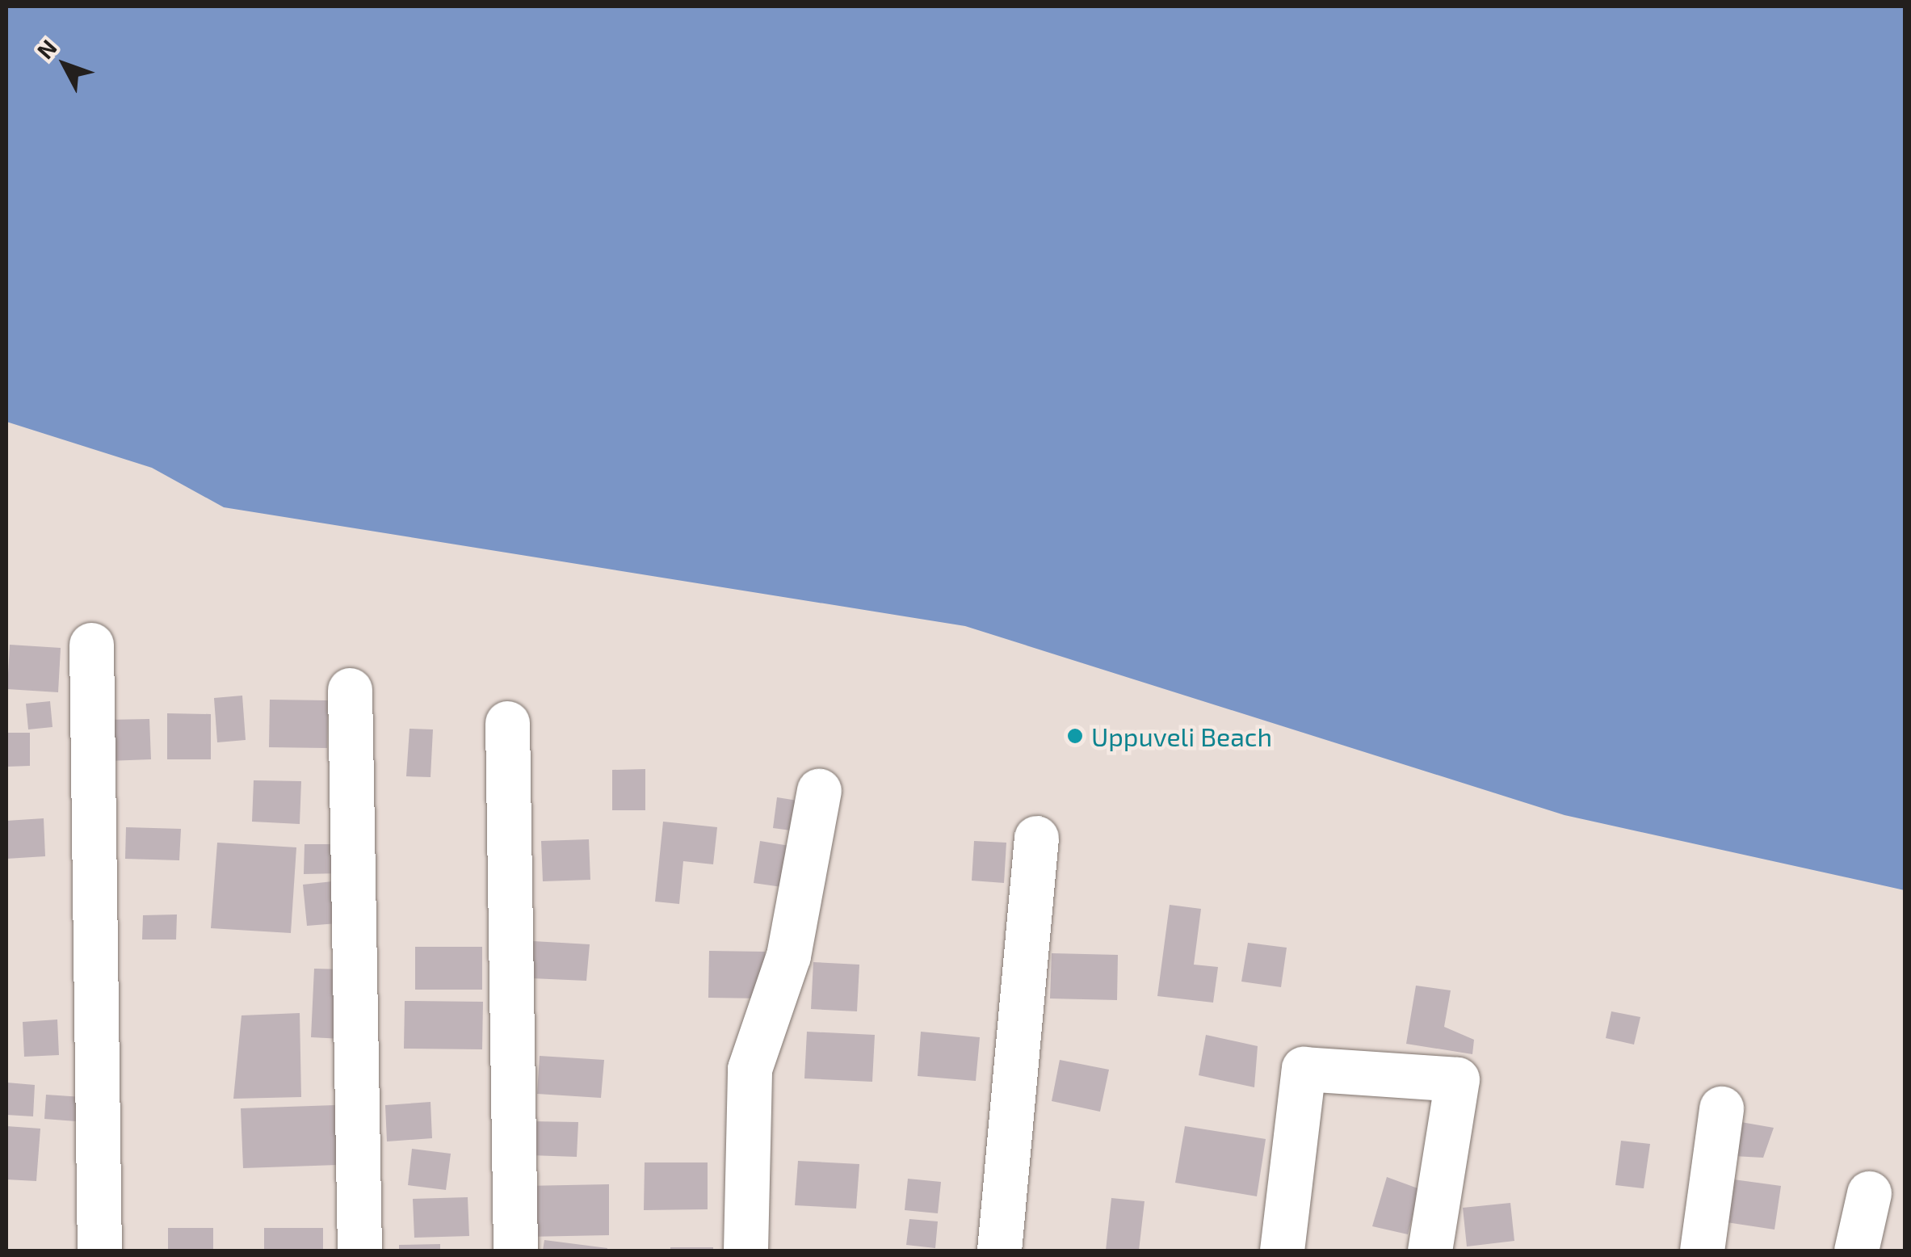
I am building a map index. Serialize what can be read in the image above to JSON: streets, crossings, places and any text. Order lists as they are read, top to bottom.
{
  "places": ["Uppuveli Beach"],
  "north": "top left"
}
